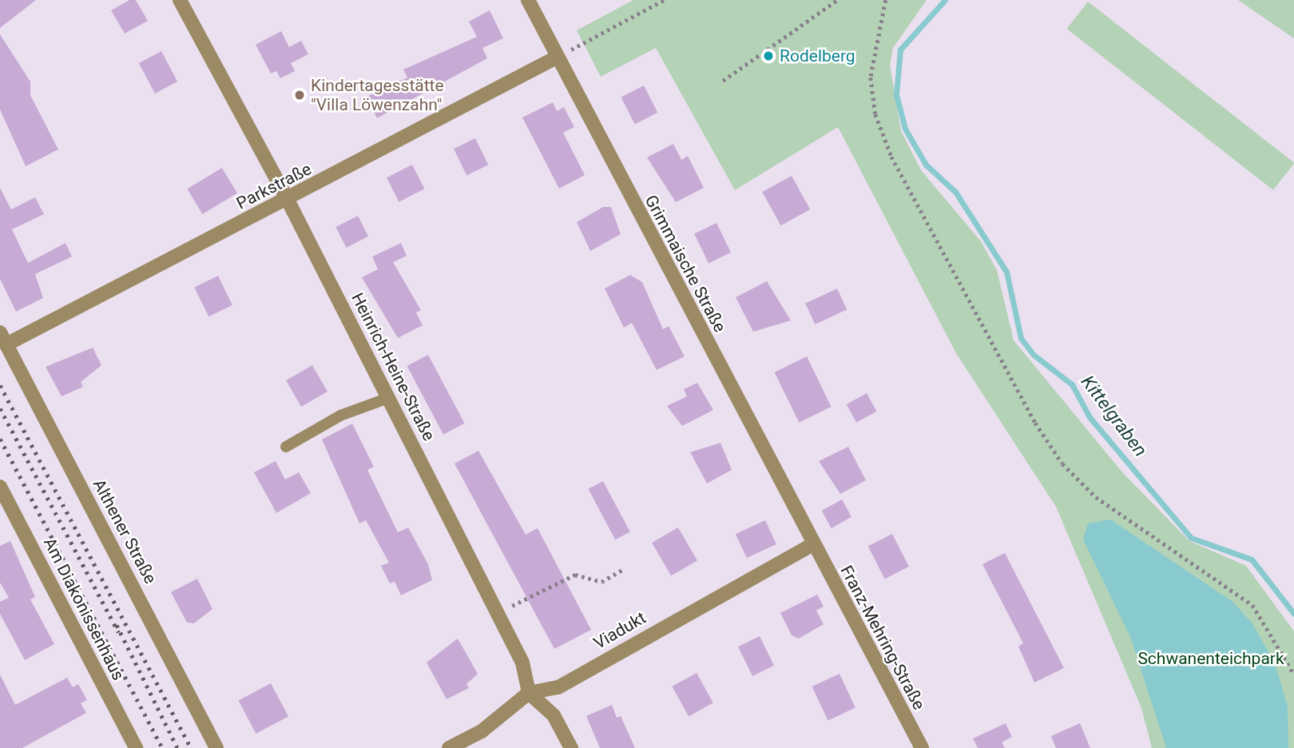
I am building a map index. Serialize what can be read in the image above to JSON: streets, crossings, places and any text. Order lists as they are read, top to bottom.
{
  "streets": {
    "street": [
      "Parkstraße",
      "Grimmaische Straße",
      "Heinrich-Heine-Straße",
      "Althener Straße",
      "Am Diakonissenhaus",
      "Viadukt",
      "Franz-Mehring-Straße"
    ]
  },
  "crossings": [
    ["Parkstraße", "Grimmaische Straße"],
    ["Parkstraße", "Heinrich-Heine-Straße"],
    ["Parkstraße", "Althener Straße"],
    ["Grimmaische Straße", "Viadukt"],
    ["Grimmaische Straße", "Franz-Mehring-Straße"],
    ["Heinrich-Heine-Straße", "Viadukt"],
    ["Viadukt", "Franz-Mehring-Straße"]
  ],
  "water": ["Kittelgraben"],
  "parks": ["Schwanenteichpark"],
  "places": ["Rodelberg", "Kindertagesstätte \"Villa Löwenzahn\""]
}
